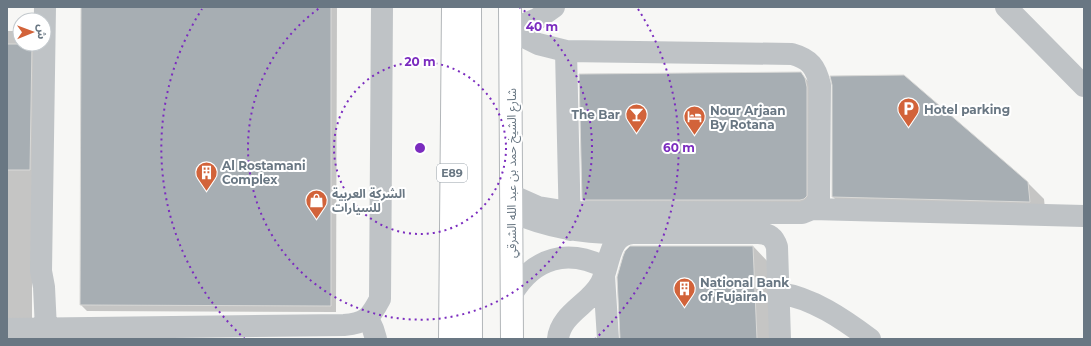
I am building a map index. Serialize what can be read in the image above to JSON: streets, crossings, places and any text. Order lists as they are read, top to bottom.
{
  "streets": {
    "highway": ["E89", "شارع الشيخ حمد بن عبد الله الشرقي"]
  },
  "places": {
    "parking": ["Hotel parking"],
    "bar": ["The Bar"],
    "hotel": ["Nour Arjaan By Rotana"],
    "building": ["Al Rostamani Complex", "National Bank of Fujairah"],
    "shop": ["الشركة العربية للسيارات"]
  },
  "north": "right",
  "rings": ["40 m", "20 m", "60 m"]
}
